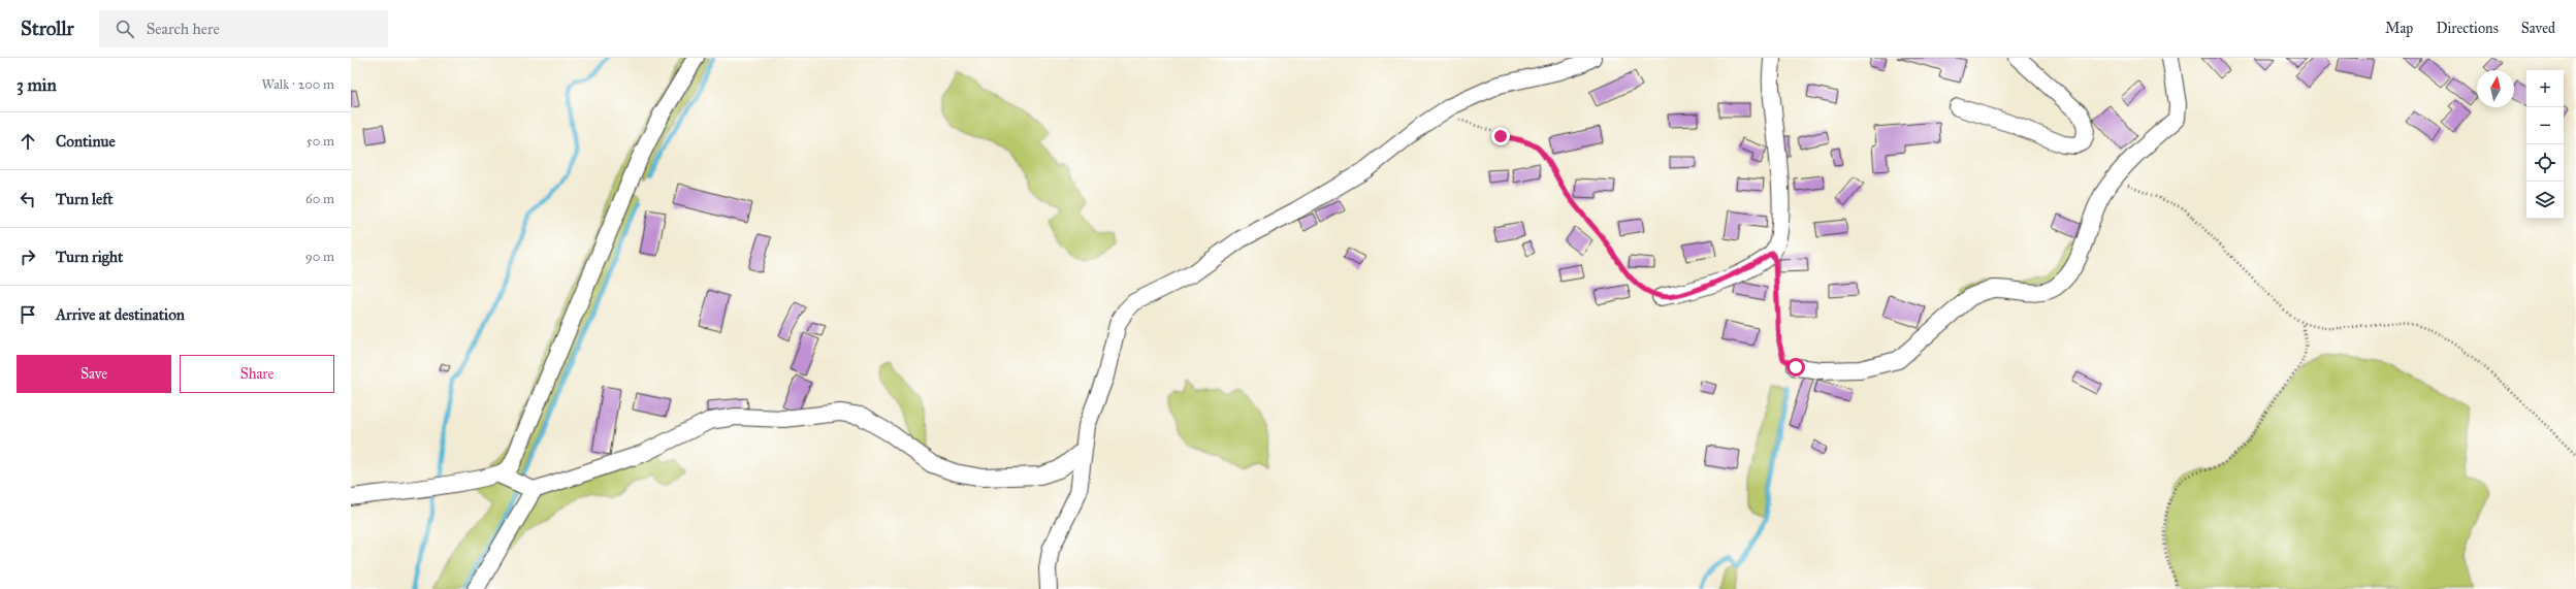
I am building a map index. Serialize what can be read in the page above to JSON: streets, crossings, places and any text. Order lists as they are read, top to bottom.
{
  "north": "top",
  "page": {
    "header": "Strollr",
    "search": "Search here",
    "nav": ["Map", "Directions", "Saved"],
    "heading": ["3 min", "Walk · 200 m"],
    "map_buttons": ["+", "−"],
    "list": [
      ["Continue", "50 m"],
      ["Turn left", "60 m"],
      ["Turn right", "90 m"],
      "Arrive at destination"
    ],
    "buttons": ["Save", "Share"]
  }
}
